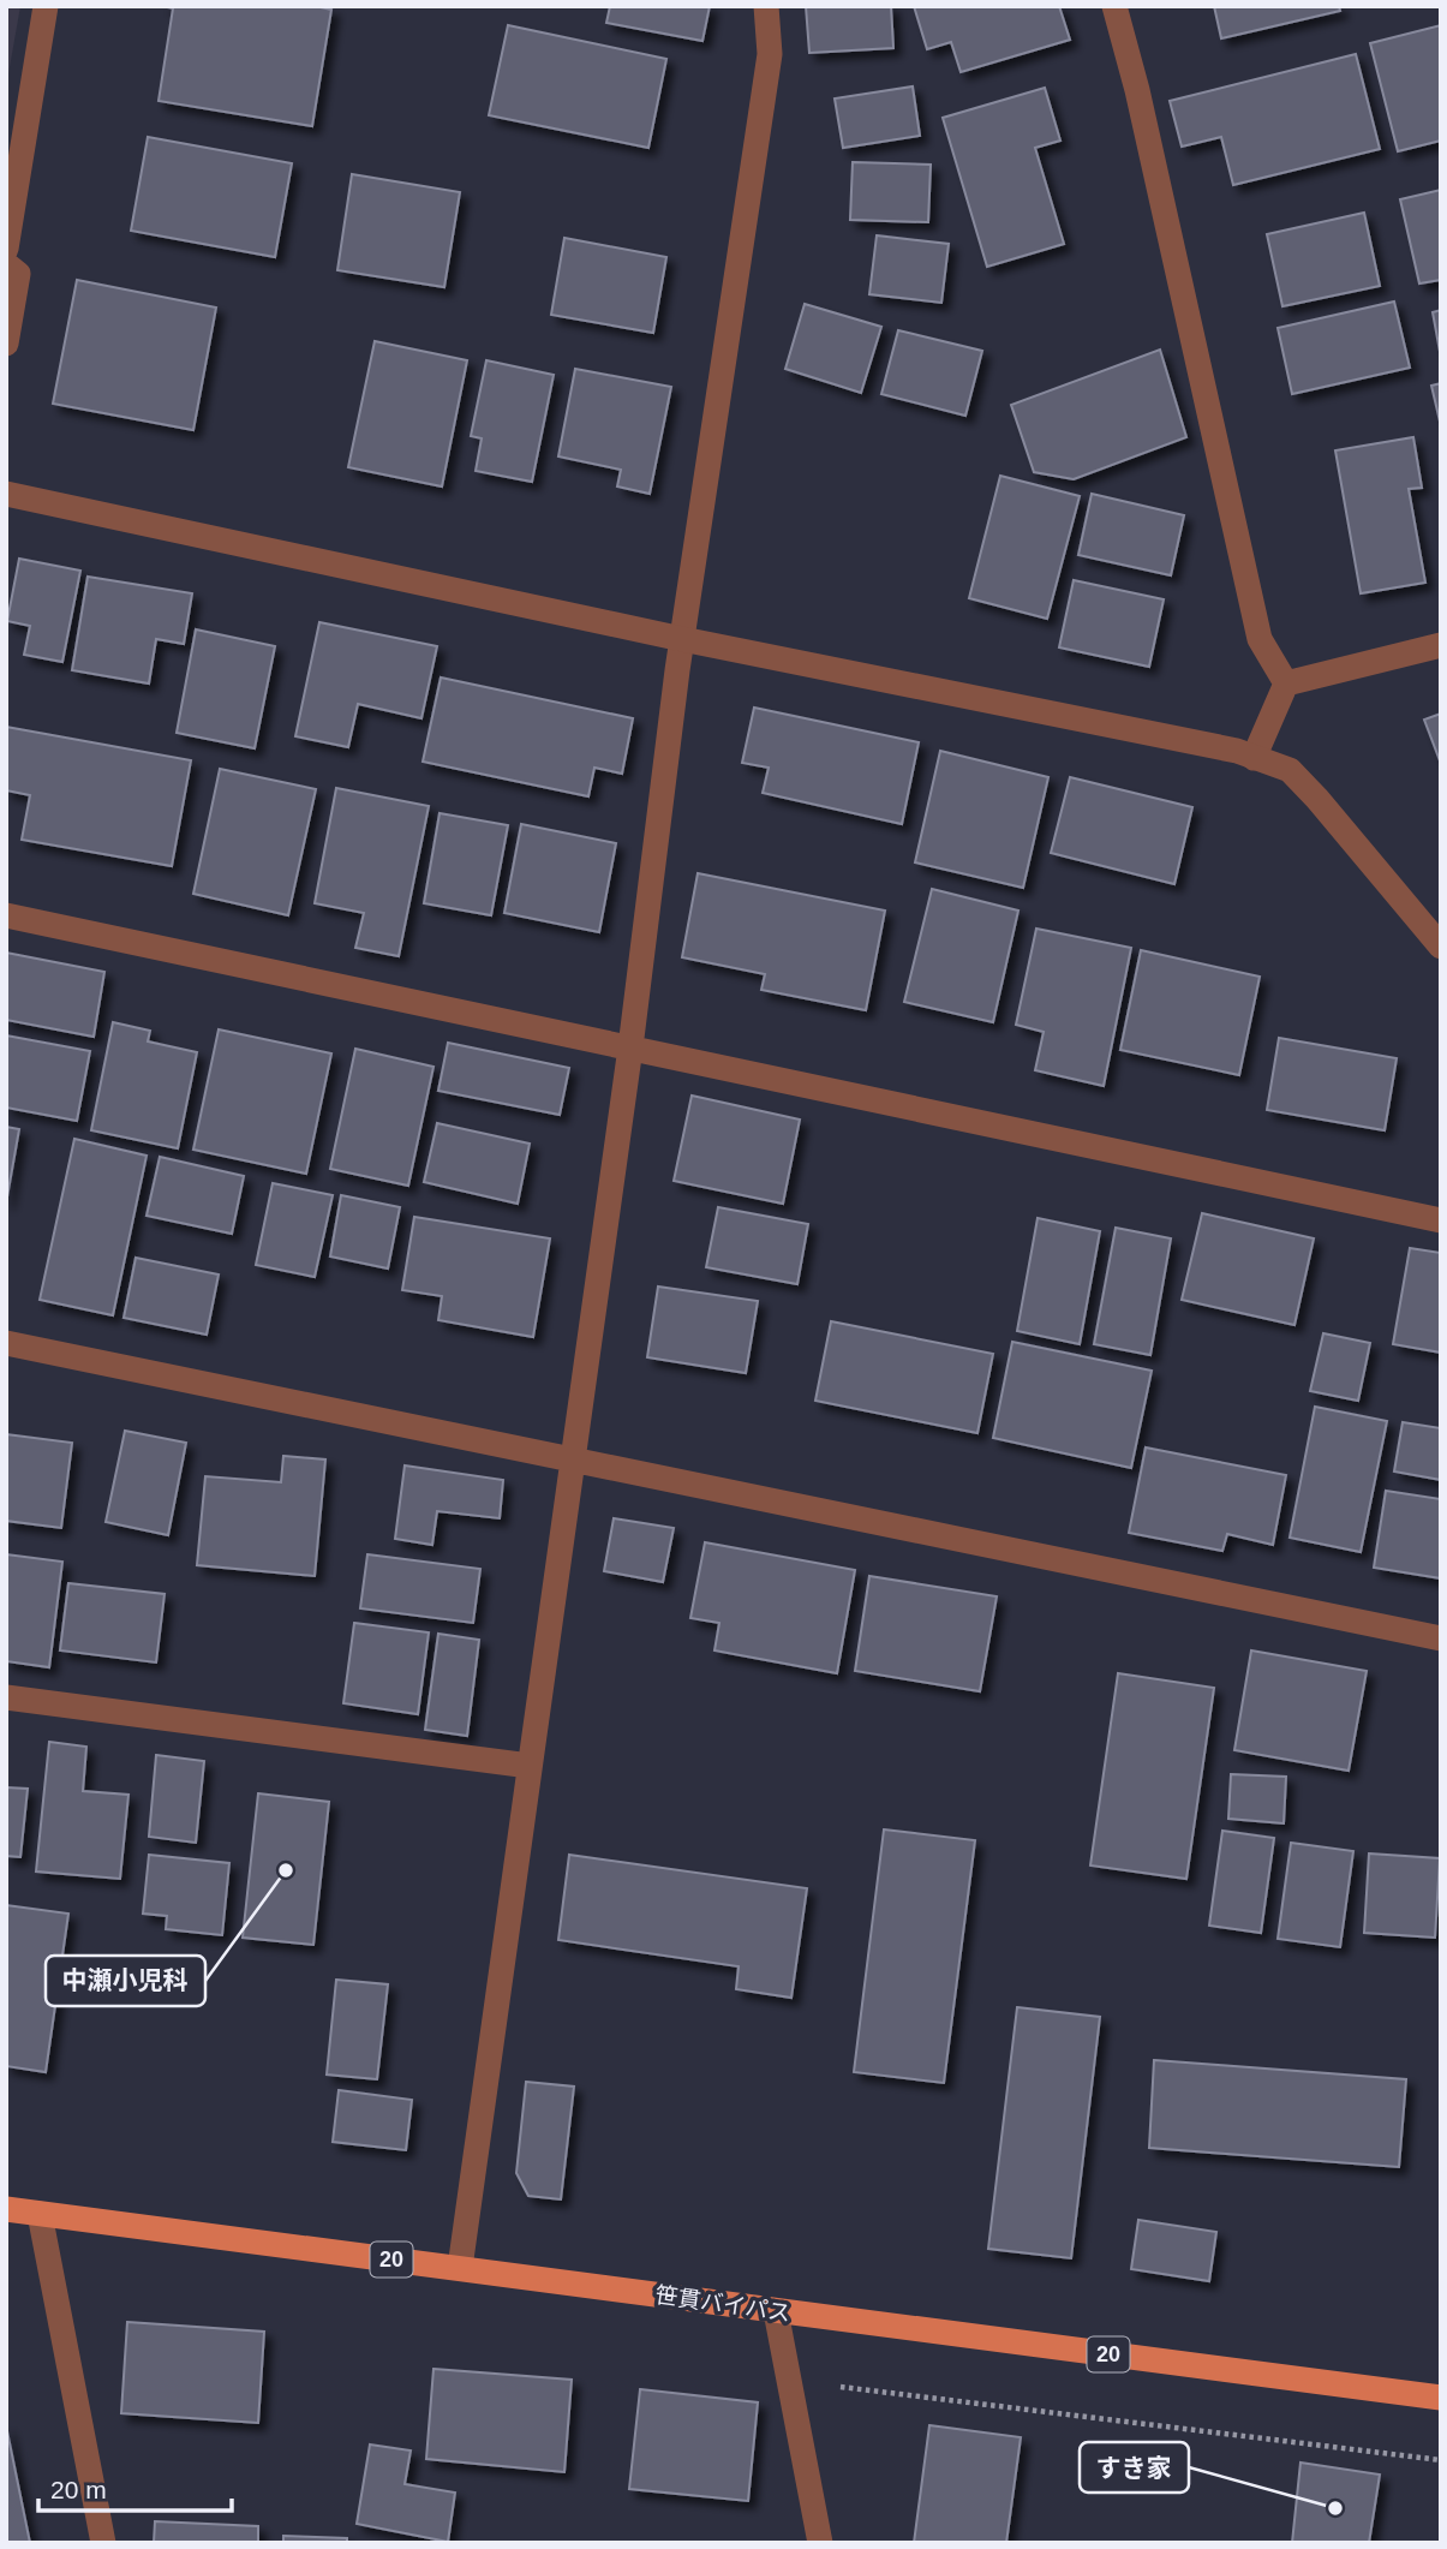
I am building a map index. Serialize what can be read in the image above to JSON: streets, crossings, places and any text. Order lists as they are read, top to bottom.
{
  "streets": {
    "main road": ["20", "笹貫バイパス"]
  },
  "places": ["中瀬小児科", "すき家"],
  "scale_bar": "20 m"
}
